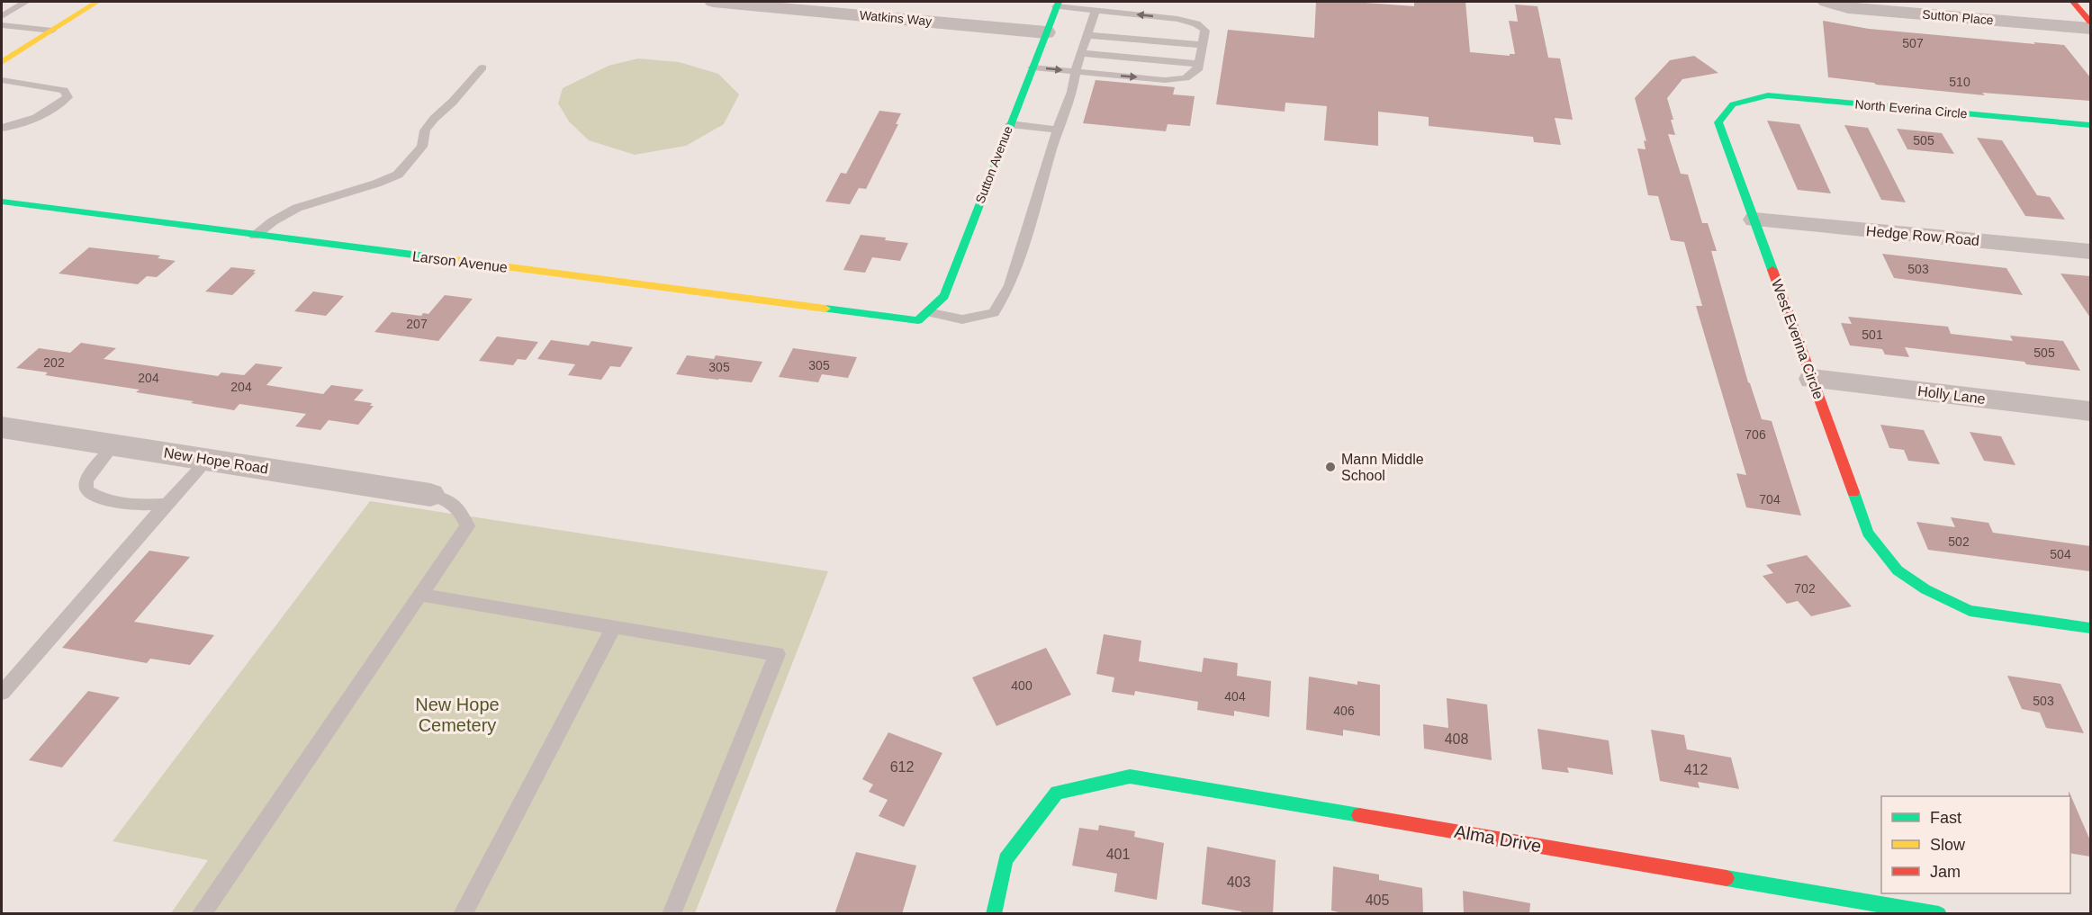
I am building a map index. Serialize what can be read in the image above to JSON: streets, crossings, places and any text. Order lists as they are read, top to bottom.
{
  "streets": {
    "street": [
      "Sutton Place",
      "Watkins Way",
      "North Everina Circle",
      "Sutton Avenue",
      "Hedge Row Road",
      "Larson Avenue",
      "West Everina Circle",
      "Holly Lane",
      "New Hope Road",
      "Alma Drive"
    ]
  },
  "crossings": [
    ["Watkins Way", "Sutton Avenue"],
    ["North Everina Circle", "West Everina Circle"],
    ["Sutton Avenue", "Larson Avenue"],
    ["Hedge Row Road", "West Everina Circle"],
    ["West Everina Circle", "Holly Lane"]
  ],
  "parks": ["New Hope Cemetery"],
  "places": ["Mann Middle School"],
  "house_numbers": [
    "507",
    "510",
    "505",
    "503",
    "207",
    "501",
    "505",
    "202",
    "305",
    "305",
    "204",
    "204",
    "706",
    "704",
    "502",
    "504",
    "702",
    "400",
    "404",
    "503",
    "406",
    "408",
    "612",
    "412",
    "401",
    "403",
    "405"
  ],
  "legend": ["Fast", "Slow", "Jam"]
}
